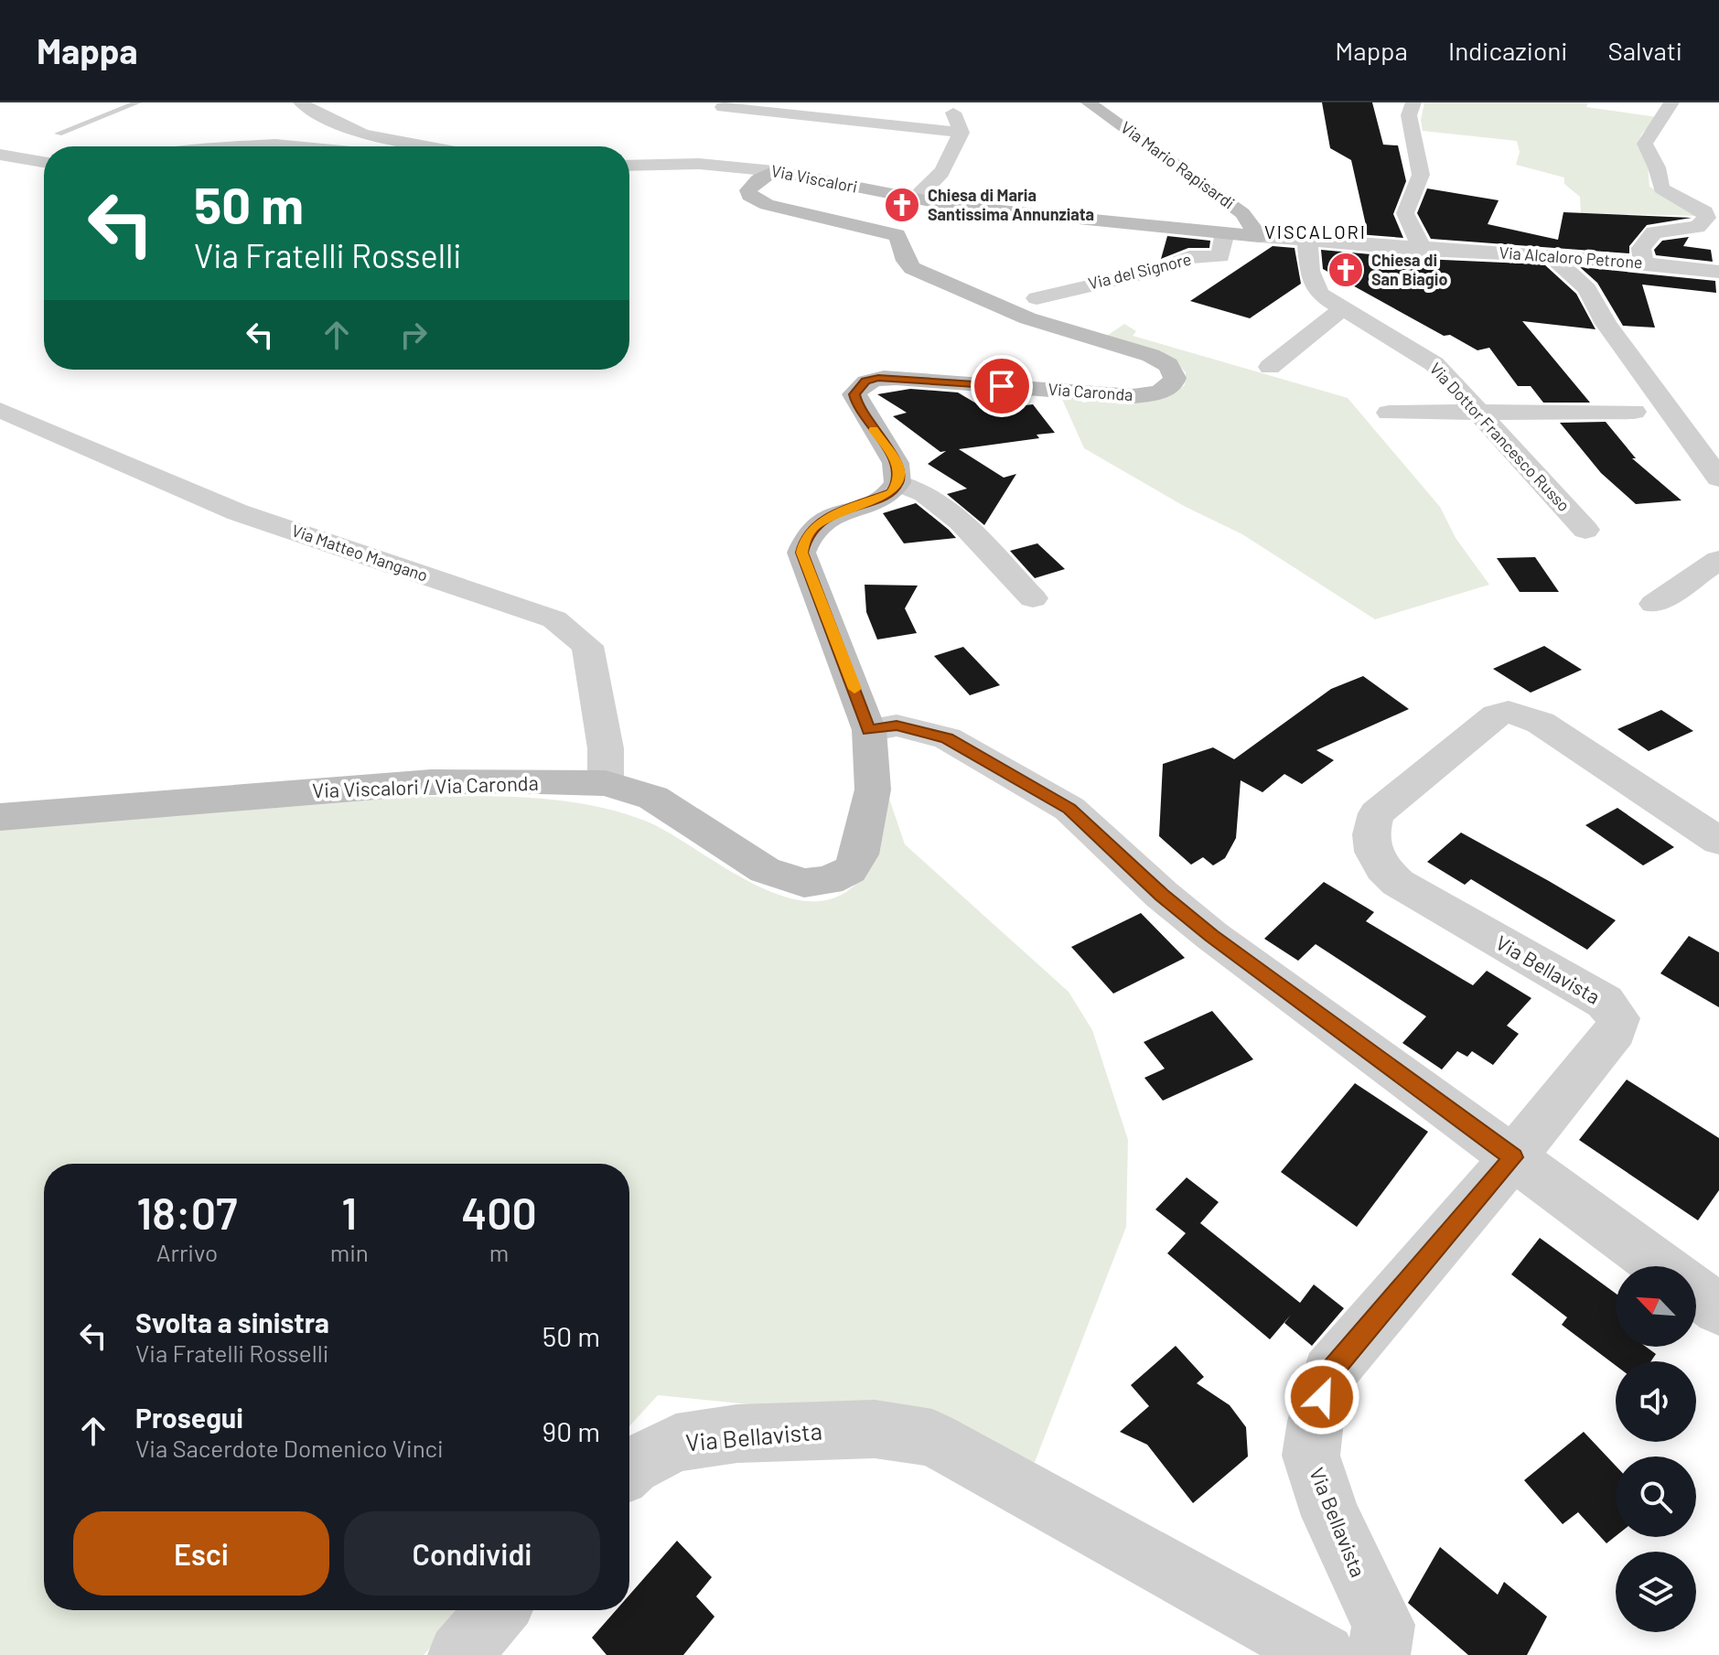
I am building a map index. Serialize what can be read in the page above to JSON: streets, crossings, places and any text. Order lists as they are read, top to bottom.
{
  "streets": {
    "street": [
      "Via Mario Rapisardi",
      "Via Viscalori",
      "Via Alcaloro Petrone",
      "Via del Signore",
      "Via Caronda",
      "Via Dottor Francesco Russo",
      "Via Matteo Mangano",
      "Via Viscalori / Via Caronda",
      "Via Bellavista"
    ]
  },
  "crossings": [
    ["Via Mario Rapisardi", "Via Viscalori"],
    ["Via Mario Rapisardi", "Via Alcaloro Petrone"],
    ["Via Viscalori", "Via Alcaloro Petrone"],
    ["Via Viscalori", "Via del Signore"],
    ["Via Viscalori", "Via Caronda"],
    ["Via Alcaloro Petrone", "Via Dottor Francesco Russo"],
    ["Via Matteo Mangano", "Via Viscalori / Via Caronda"]
  ],
  "districts": ["VISCALORI"],
  "places": {
    "church": ["Chiesa di Maria Santissima Annunziata", "Chiesa di San Biagio"]
  },
  "north": "top left",
  "page": {
    "header": "Mappa",
    "nav": ["Mappa", "Indicazioni", "Salvati"],
    "turn": ["50 m", "Via Fratelli Rosselli"],
    "eta": [
      "18:07",
      "Arrivo",
      "1",
      "min",
      "400",
      "m"
    ],
    "list": [
      {
        "name": "Svolta a sinistra",
        "note": "Via Fratelli Rosselli",
        "value": "50 m"
      },
      {
        "name": "Prosegui",
        "note": "Via Sacerdote Domenico Vinci",
        "value": "90 m"
      }
    ],
    "buttons": ["Esci", "Condividi"]
  }
}
